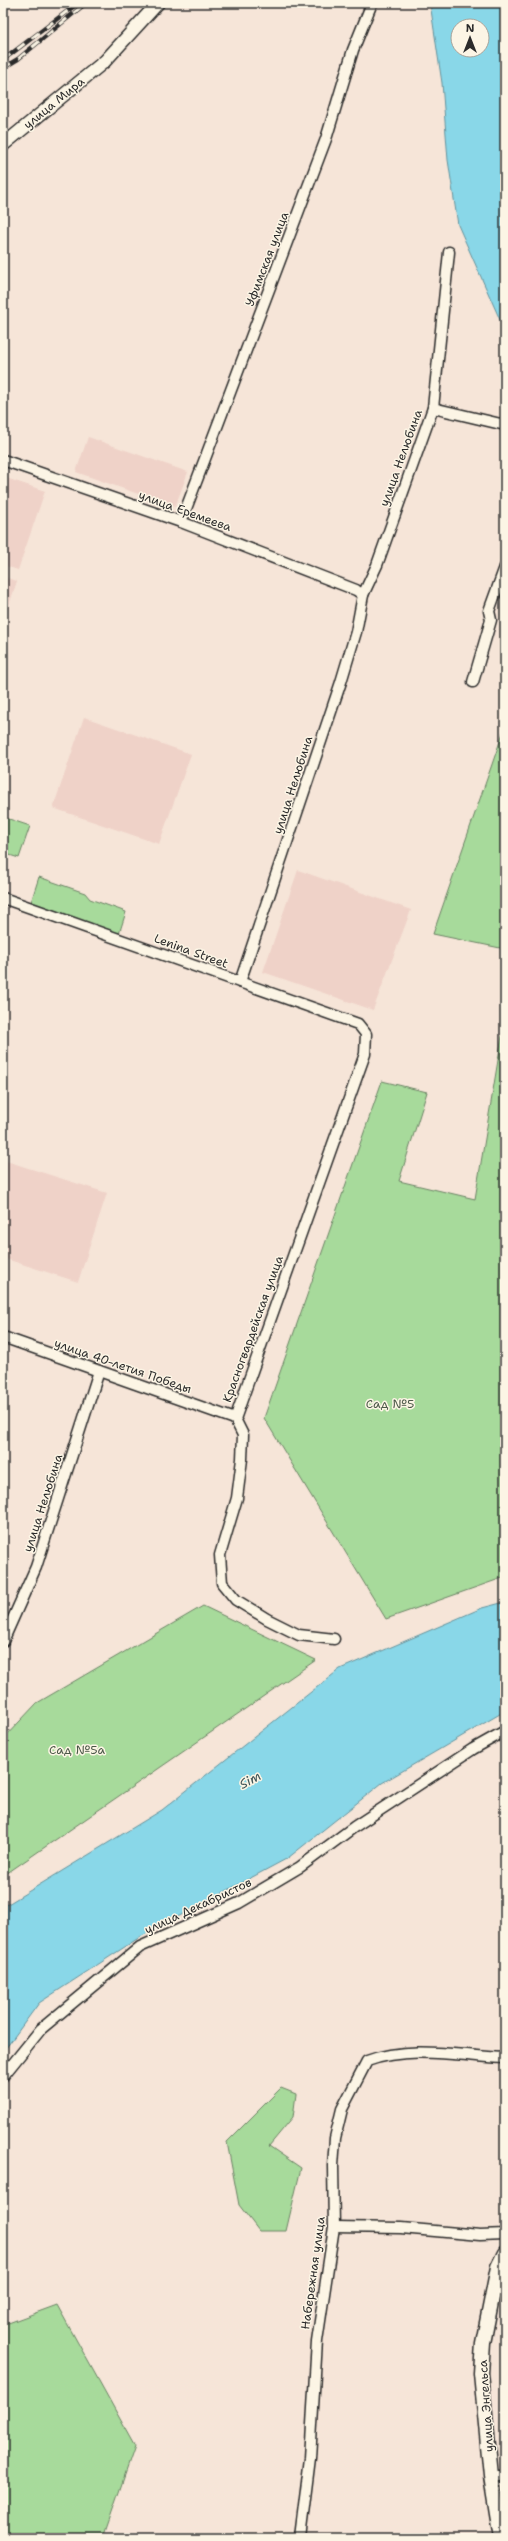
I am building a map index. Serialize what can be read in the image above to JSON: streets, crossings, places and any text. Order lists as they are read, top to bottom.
{
  "streets": {
    "main road": ["улица Энгельса"],
    "street": [
      "улица Мира",
      "Уфимская улица",
      "улица Нелюбина",
      "улица Еремеева",
      "Lenina Street",
      "Красногвардейская улица",
      "улица 40-летия Победы",
      "улица Декабристов",
      "Набережная улица"
    ]
  },
  "crossings": [
    ["Уфимская улица", "улица Еремеева"],
    ["улица Нелюбина", "улица Еремеева"],
    ["улица Нелюбина", "Lenina Street"],
    ["улица Нелюбина", "улица 40-летия Победы"],
    ["Lenina Street", "Красногвардейская улица"],
    ["Красногвардейская улица", "улица 40-летия Победы"]
  ],
  "water": ["Sim"],
  "parks": ["Сад №5", "Сад №5а"],
  "north": "top"
}
